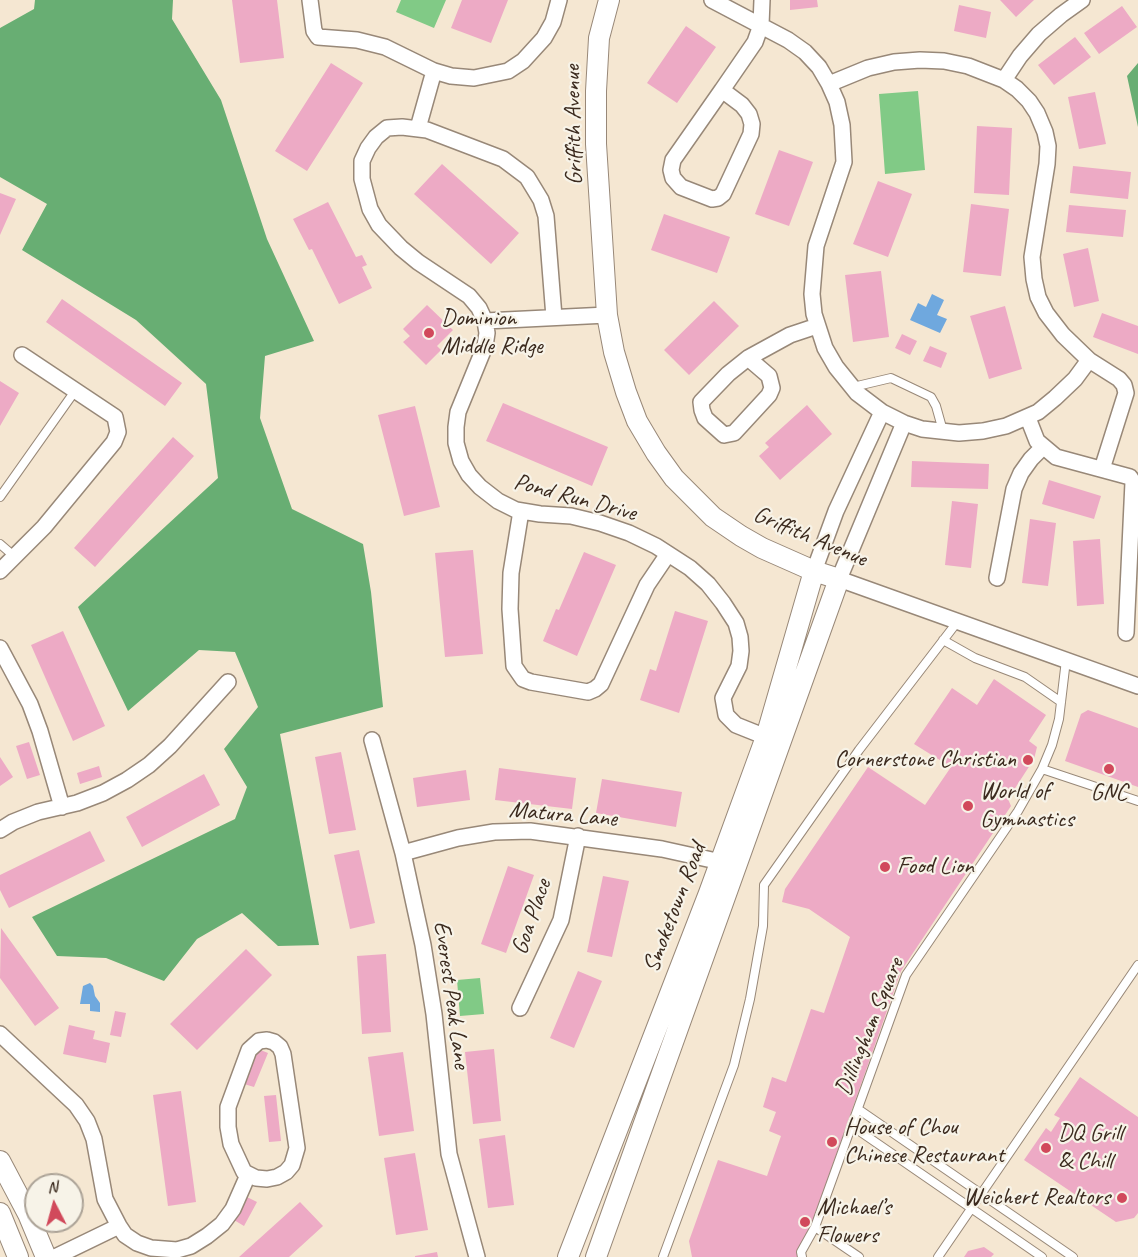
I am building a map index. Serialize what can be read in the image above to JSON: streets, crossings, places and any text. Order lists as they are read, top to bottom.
{
  "streets": {
    "street": [
      "Griffith Avenue",
      "Pond Run Drive",
      "Matura Lane",
      "Smoketown Road",
      "Goa Place",
      "Everest Peak Lane"
    ],
    "lane": ["Dillingham Square"]
  },
  "crossings": [
    ["Griffith Avenue", "Smoketown Road"],
    ["Griffith Avenue", "Dillingham Square"],
    ["Pond Run Drive", "Smoketown Road"],
    ["Matura Lane", "Smoketown Road"],
    ["Matura Lane", "Goa Place"],
    ["Matura Lane", "Everest Peak Lane"]
  ],
  "places": [
    "Dominion Middle Ridge",
    "Cornerstone Christian",
    "GNC",
    "World of Gymnastics",
    "Food Lion",
    "House of Chou Chinese Restaurant",
    "DQ Grill & Chill",
    "Weichert Realtors",
    "Michael’s Flowers"
  ],
  "north": "top"
}
